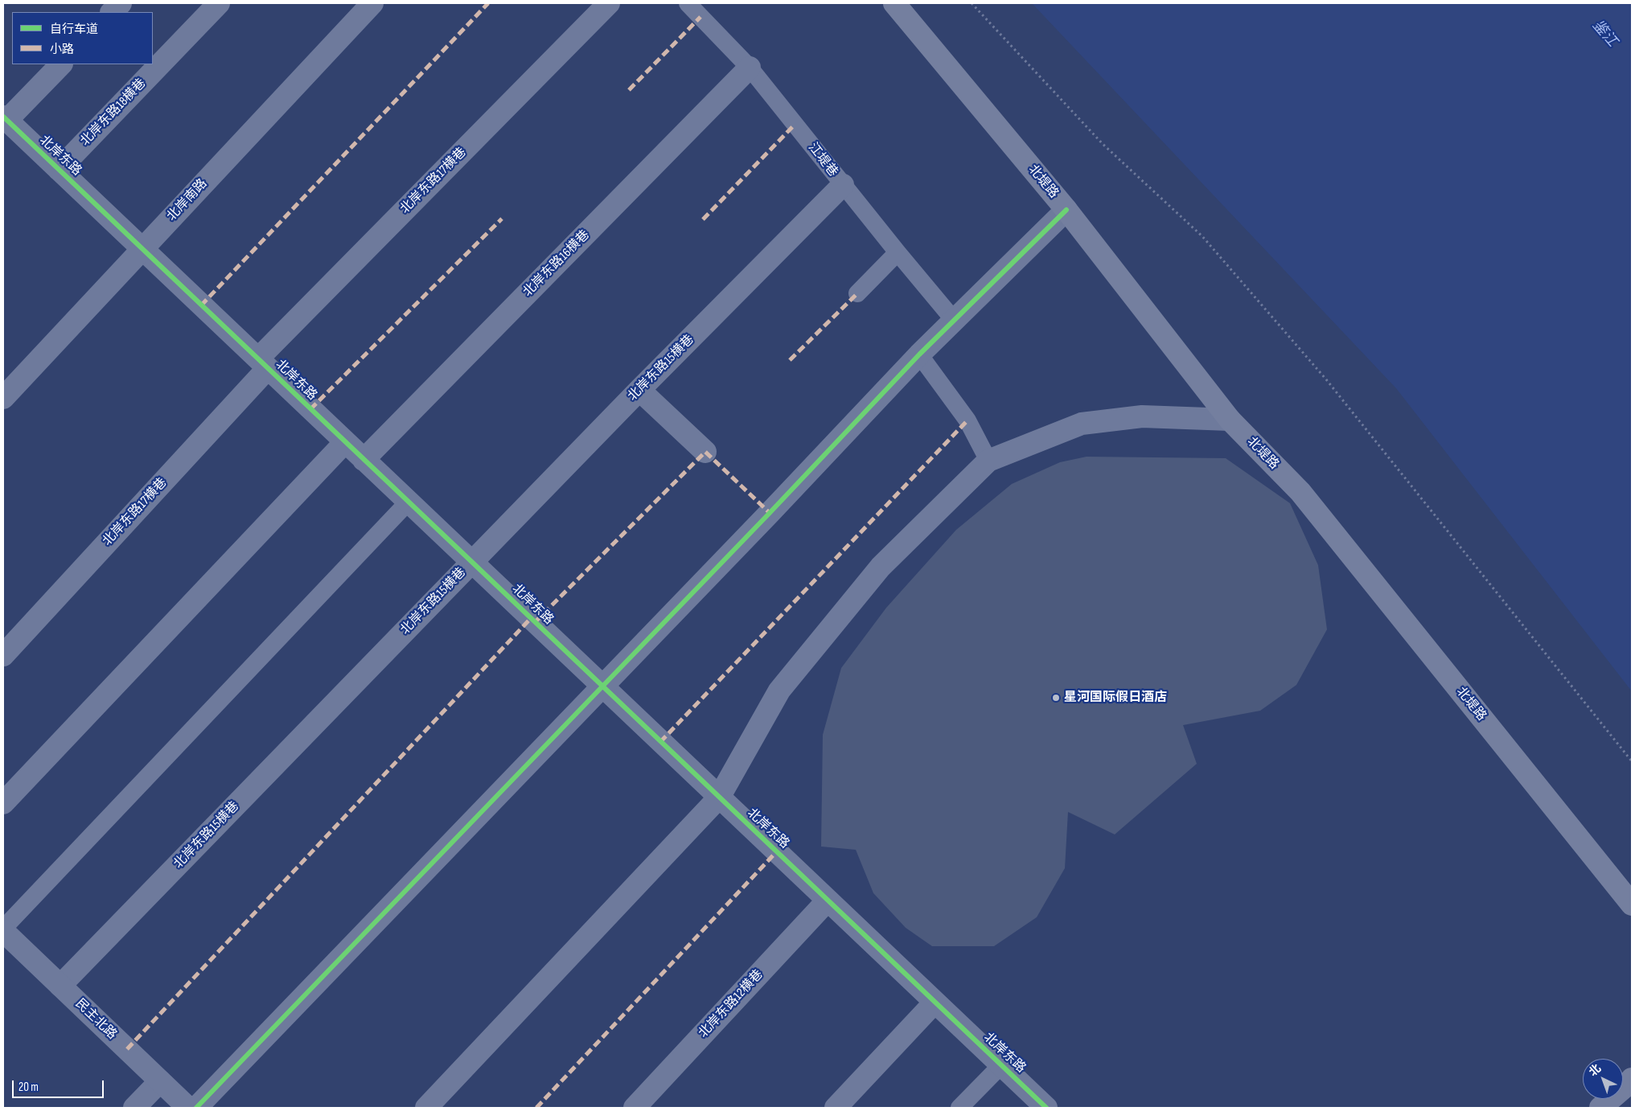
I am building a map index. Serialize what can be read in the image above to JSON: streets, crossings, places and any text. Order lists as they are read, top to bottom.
{
  "streets": {
    "main road": ["北堤路"],
    "street": [
      "北岸东路18横巷",
      "北岸东路",
      "北岸东路17横巷",
      "北岸南路",
      "北岸东路16横巷",
      "北岸东路15横巷",
      "北岸东路12横巷",
      "民主北路"
    ],
    "lane": ["江堤巷"]
  },
  "crossings": [
    ["北岸东路18横巷", "北岸东路"],
    ["北岸东路", "北岸东路17横巷"],
    ["北岸东路", "北岸南路"],
    ["北岸东路", "北岸东路16横巷"],
    ["北岸东路", "北岸东路15横巷"],
    ["北岸东路", "北岸东路12横巷"],
    ["江堤巷", "北岸东路16横巷"],
    ["江堤巷", "北岸东路15横巷"],
    ["北岸东路15横巷", "民主北路"]
  ],
  "water": ["鉴江"],
  "places": ["星河国际假日酒店"],
  "legend": ["自行车道", "小路"],
  "scale_bar": "20 m",
  "north": "top left"
}
